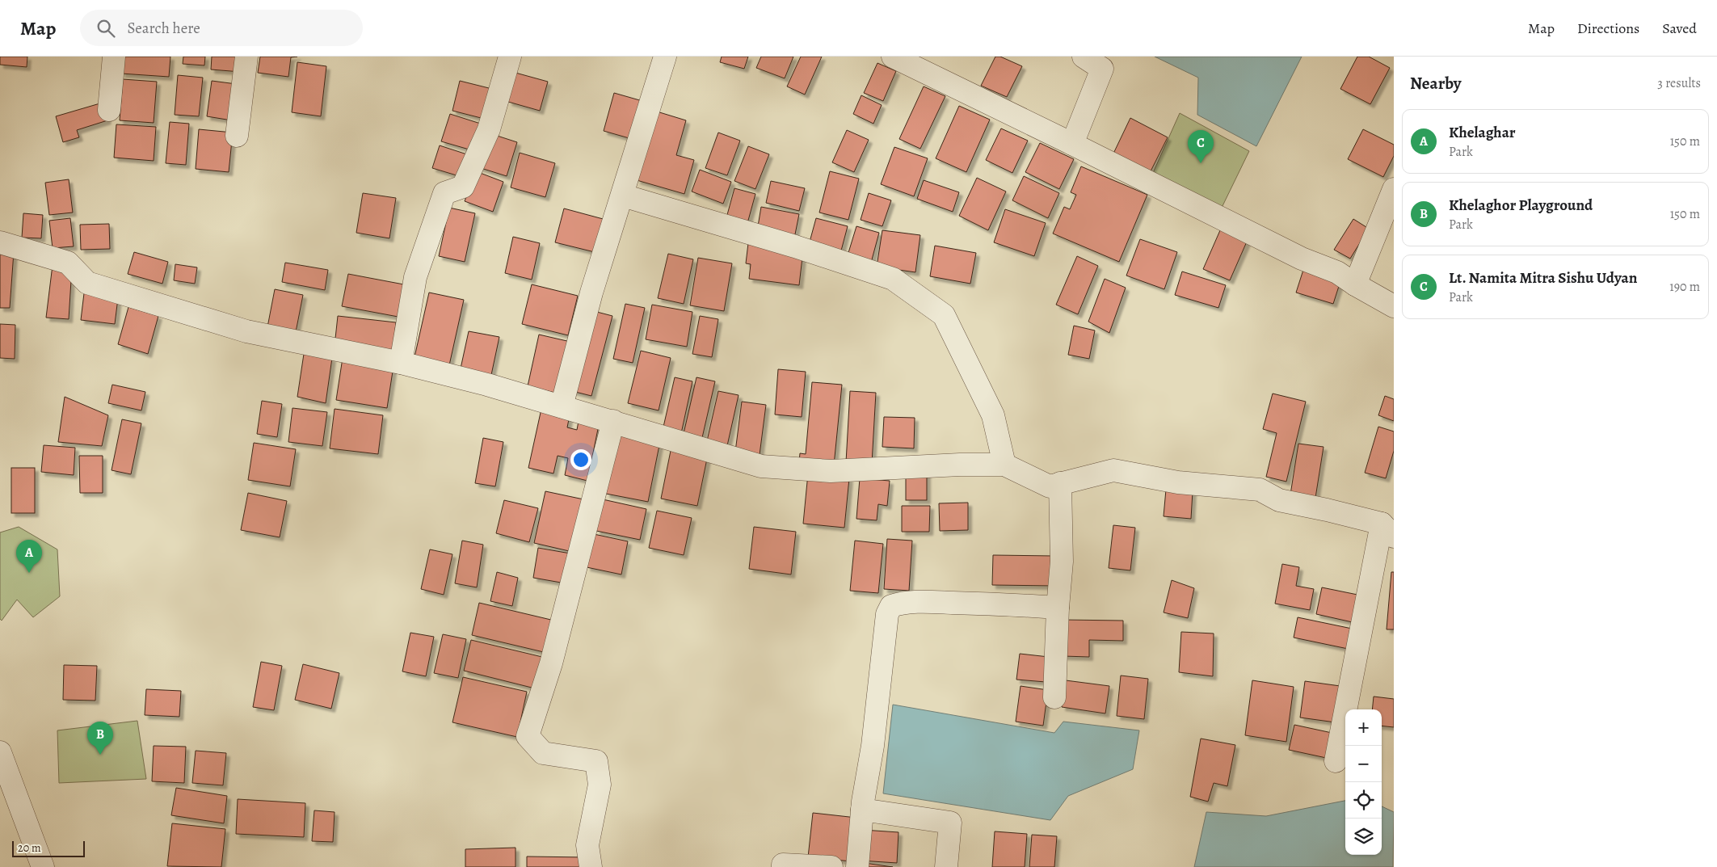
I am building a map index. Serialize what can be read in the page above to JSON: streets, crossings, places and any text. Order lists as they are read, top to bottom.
{
  "scale_bar": "20 m",
  "page": {
    "header": "Map",
    "search": "Search here",
    "nav": ["Map", "Directions", "Saved"],
    "heading": ["Nearby", "3 results"],
    "list": [
      {
        "mark": "A",
        "name": "Khelaghar",
        "note": "Park",
        "value": "150 m"
      },
      {
        "mark": "B",
        "name": "Khelaghor Playground",
        "note": "Park",
        "value": "150 m"
      },
      {
        "mark": "C",
        "name": "Lt. Namita Mitra Sishu Udyan",
        "note": "Park",
        "value": "190 m"
      }
    ],
    "pins": ["C", "A", "B"],
    "map_buttons": ["+", "−"],
    "scale": "20 m"
  }
}
